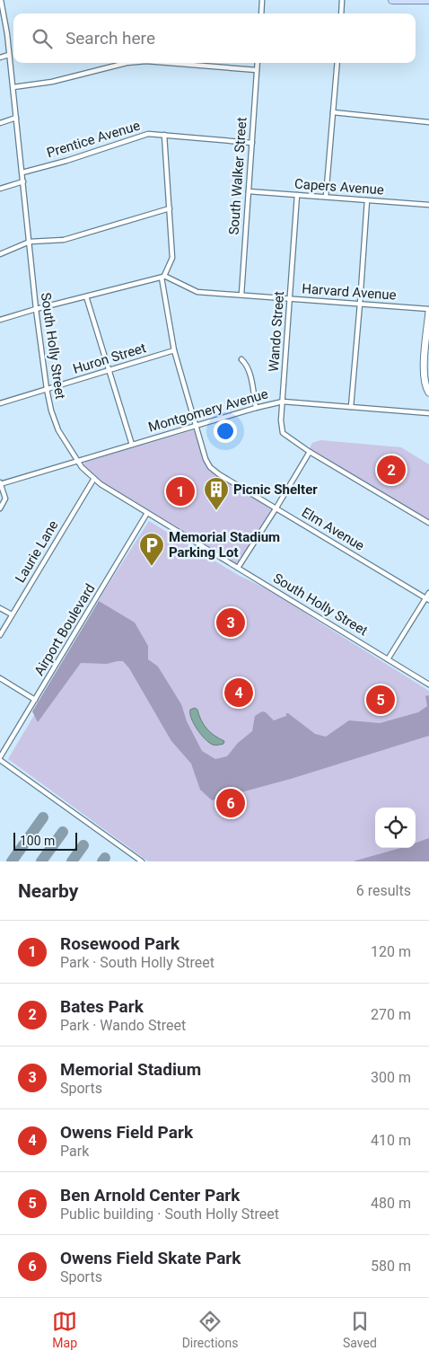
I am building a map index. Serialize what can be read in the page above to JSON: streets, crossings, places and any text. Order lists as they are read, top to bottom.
{
  "streets": {
    "street": [
      "Prentice Avenue",
      "South Walker Street",
      "Capers Avenue",
      "Harvard Avenue",
      "Wando Street",
      "South Holly Street",
      "Huron Street",
      "Montgomery Avenue",
      "Elm Avenue",
      "Laurie Lane",
      "Airport Boulevard"
    ]
  },
  "crossings": [
    ["Prentice Avenue", "South Walker Street"],
    ["Prentice Avenue", "South Holly Street"],
    ["South Walker Street", "Capers Avenue"],
    ["South Walker Street", "Harvard Avenue"],
    ["Capers Avenue", "Wando Street"],
    ["Harvard Avenue", "Wando Street"],
    ["Harvard Avenue", "Elm Avenue"],
    ["Wando Street", "Montgomery Avenue"],
    ["South Holly Street", "Huron Street"],
    ["South Holly Street", "Montgomery Avenue"],
    ["South Holly Street", "Laurie Lane"],
    ["South Holly Street", "Airport Boulevard"],
    ["Huron Street", "Elm Avenue"],
    ["Montgomery Avenue", "Elm Avenue"]
  ],
  "places": {
    "building": ["Picnic Shelter"],
    "parking": ["Memorial Stadium Parking Lot"]
  },
  "scale_bar": "100 m",
  "page": {
    "search": "Search here",
    "pins": [
      "2",
      "1",
      "3",
      "4",
      "5",
      "6"
    ],
    "scale": "100 m",
    "heading": ["Nearby", "6 results"],
    "list": [
      {
        "mark": "1",
        "name": "Rosewood Park",
        "note": "Park · South Holly Street",
        "value": "120 m"
      },
      {
        "mark": "2",
        "name": "Bates Park",
        "note": "Park · Wando Street",
        "value": "270 m"
      },
      {
        "mark": "3",
        "name": "Memorial Stadium",
        "note": "Sports",
        "value": "300 m"
      },
      {
        "mark": "4",
        "name": "Owens Field Park",
        "note": "Park",
        "value": "410 m"
      },
      {
        "mark": "5",
        "name": "Ben Arnold Center Park",
        "note": "Public building · South Holly Street",
        "value": "480 m"
      },
      {
        "mark": "6",
        "name": "Owens Field Skate Park",
        "note": "Sports",
        "value": "580 m"
      }
    ],
    "nav": ["Map", "Directions", "Saved"]
  }
}
